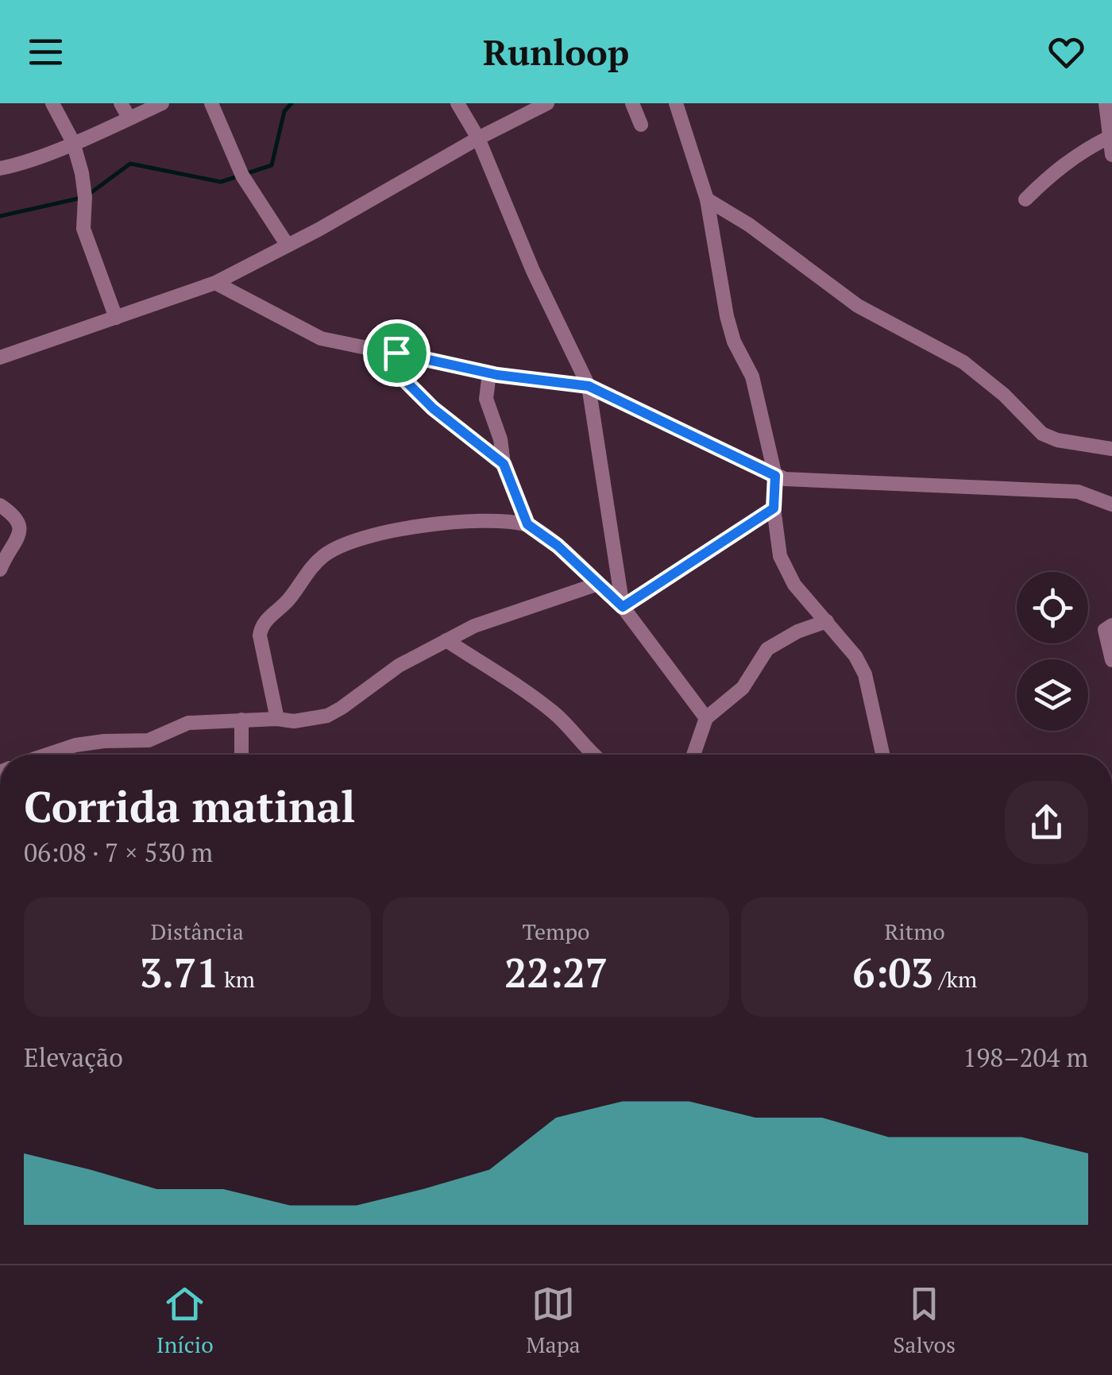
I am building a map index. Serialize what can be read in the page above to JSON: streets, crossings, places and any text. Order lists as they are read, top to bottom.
{
  "page": {
    "header": "Runloop",
    "heading": ["Corrida matinal", "06:08 · 7 × 530 m"],
    "stats": [
      ["Distância", "3.71 km"],
      ["Tempo", "22:27"],
      ["Ritmo", "6:03 /km"]
    ],
    "chart": ["Elevação", "198–204 m"],
    "tabs": ["Início", "Mapa", "Salvos"]
  }
}
